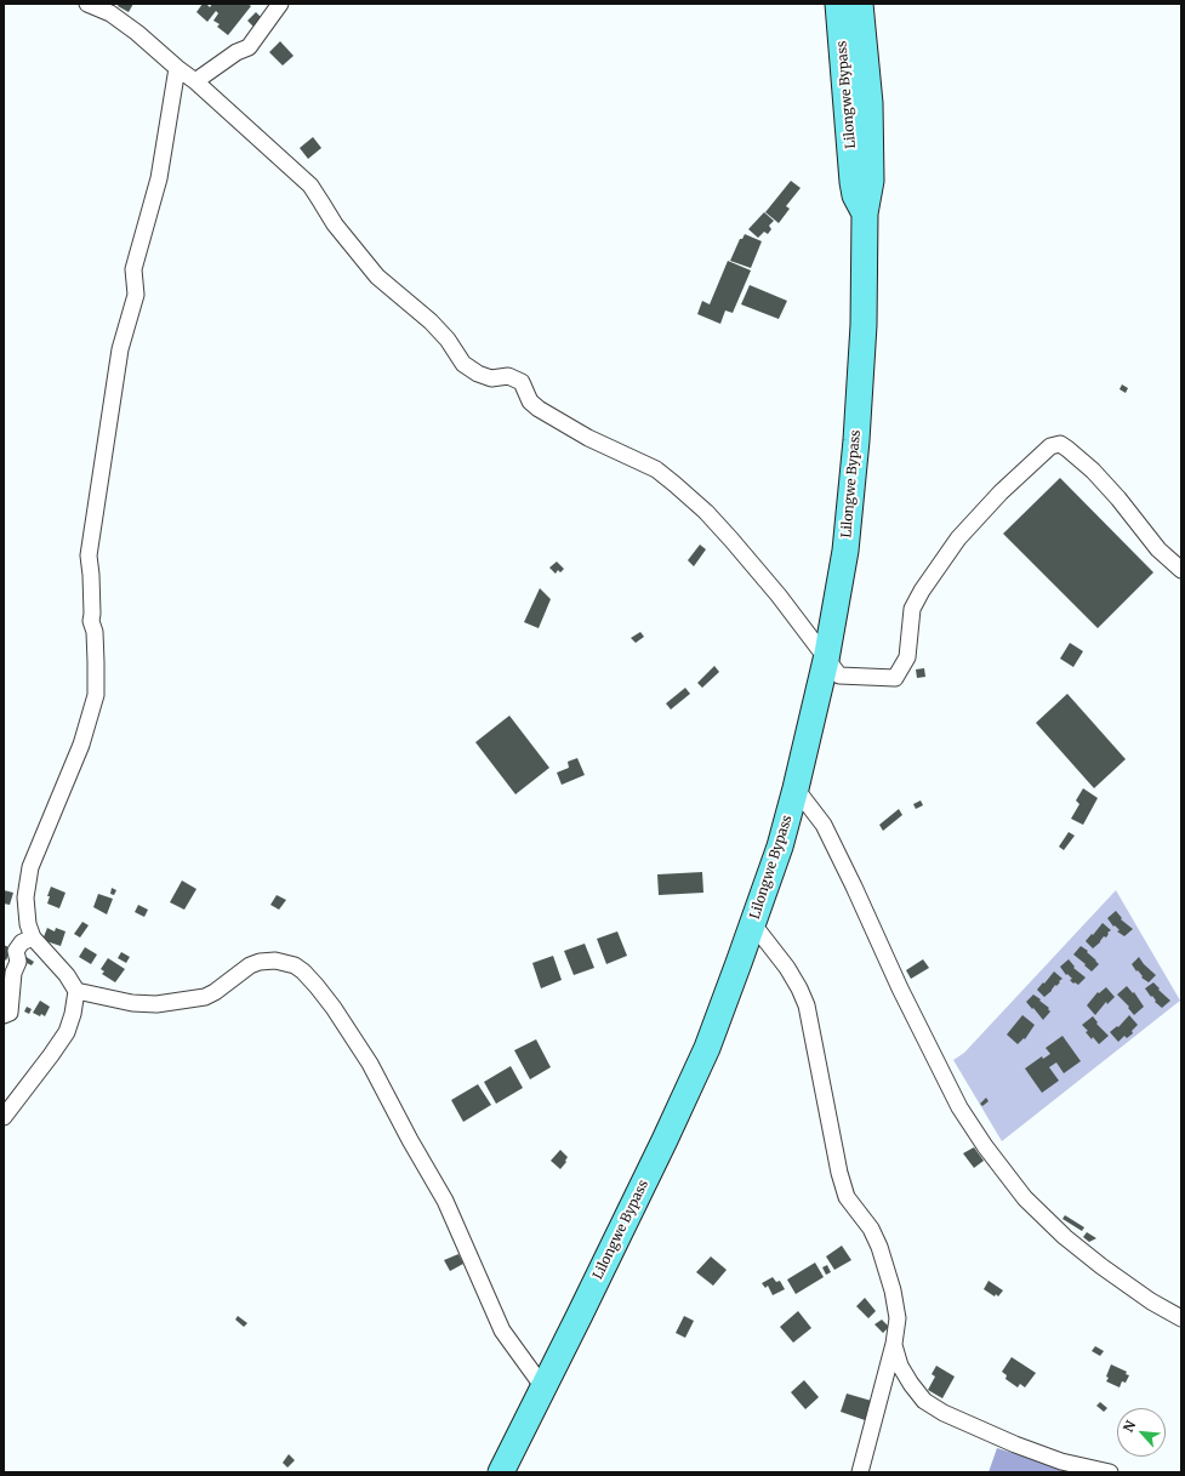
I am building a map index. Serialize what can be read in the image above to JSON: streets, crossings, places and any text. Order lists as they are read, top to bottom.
{
  "streets": {
    "main road": ["Lilongwe Bypass"]
  },
  "north": "top left"
}
